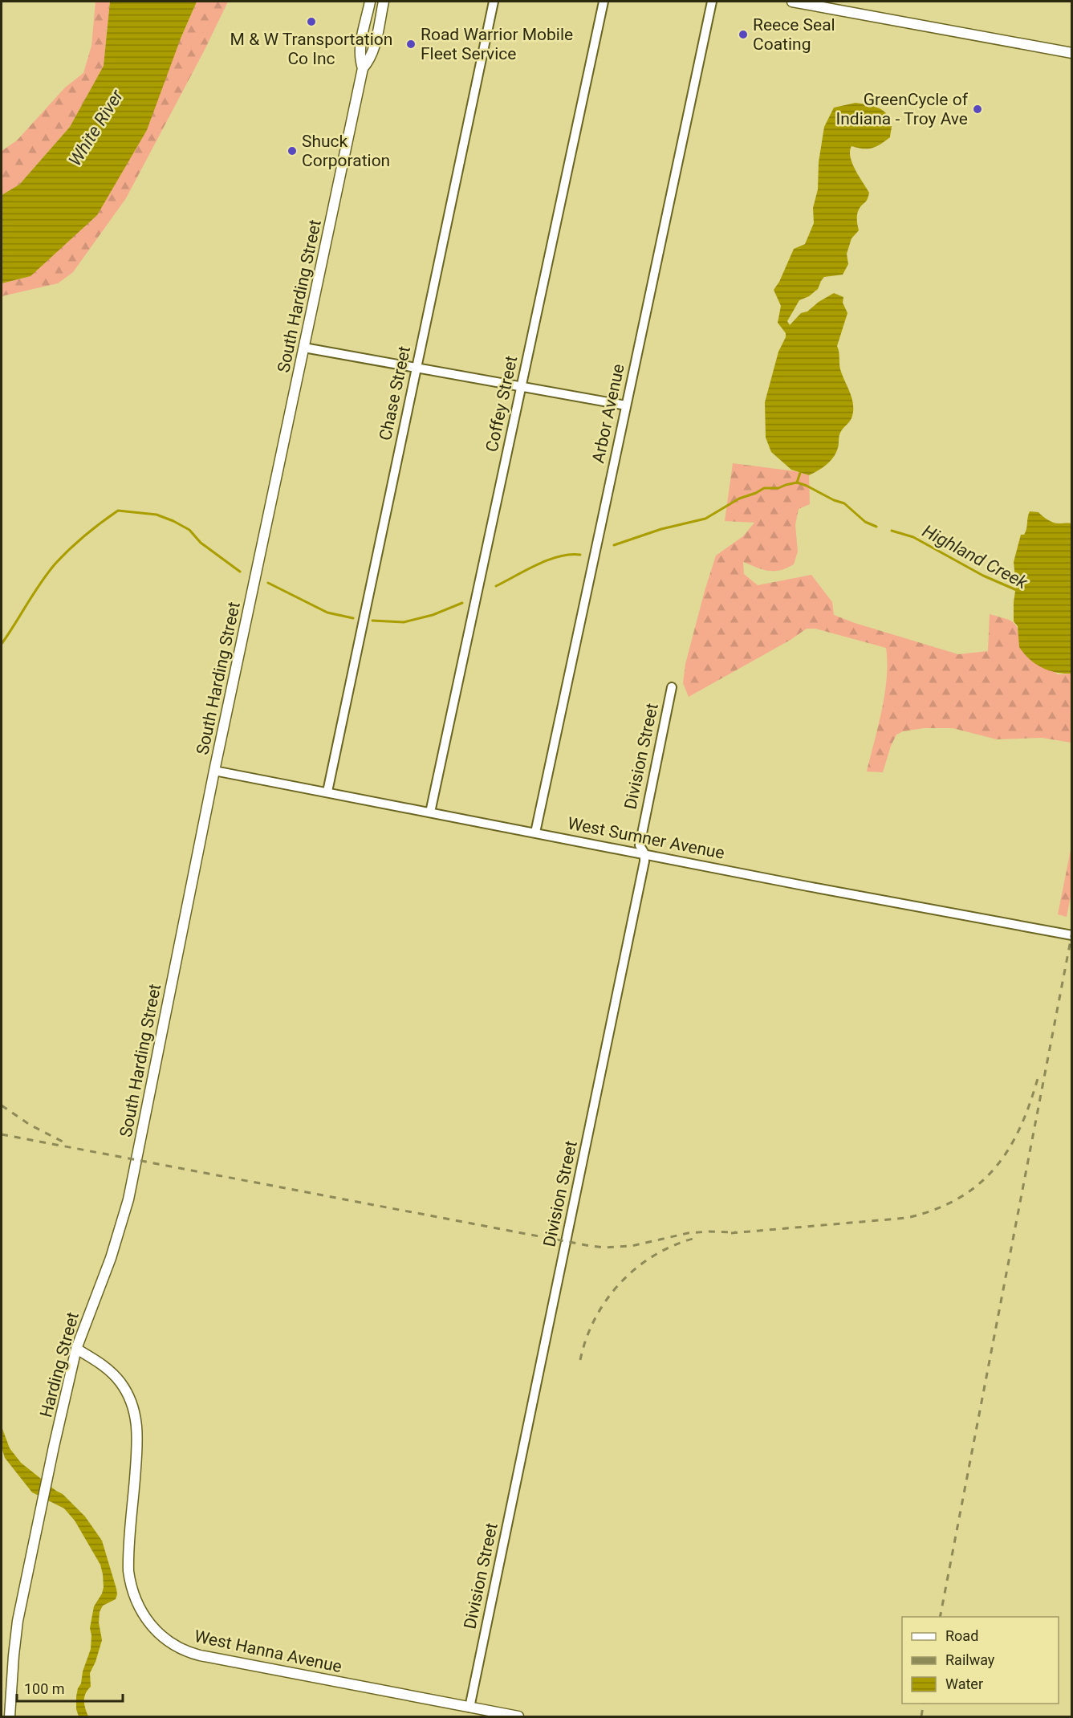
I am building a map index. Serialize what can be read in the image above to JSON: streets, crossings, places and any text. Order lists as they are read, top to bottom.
{
  "streets": {
    "main road": ["South Harding Street", "Harding Street", "West Hanna Avenue"],
    "street": [
      "Chase Street",
      "Coffey Street",
      "Arbor Avenue",
      "Division Street",
      "West Sumner Avenue"
    ]
  },
  "crossings": [
    ["South Harding Street", "West Sumner Avenue"],
    ["South Harding Street", "Harding Street"],
    ["Chase Street", "West Sumner Avenue"],
    ["Coffey Street", "West Sumner Avenue"],
    ["Arbor Avenue", "West Sumner Avenue"],
    ["Division Street", "West Sumner Avenue"],
    ["Division Street", "West Hanna Avenue"],
    ["Harding Street", "West Hanna Avenue"]
  ],
  "water": ["White River", "Highland Creek"],
  "places": [
    "M & W Transportation Co Inc",
    "Reece Seal Coating",
    "Road Warrior Mobile Fleet Service",
    "GreenCycle of Indiana - Troy Ave",
    "Shuck Corporation"
  ],
  "legend": ["Road", "Railway", "Water"],
  "scale_bar": "100 m"
}
